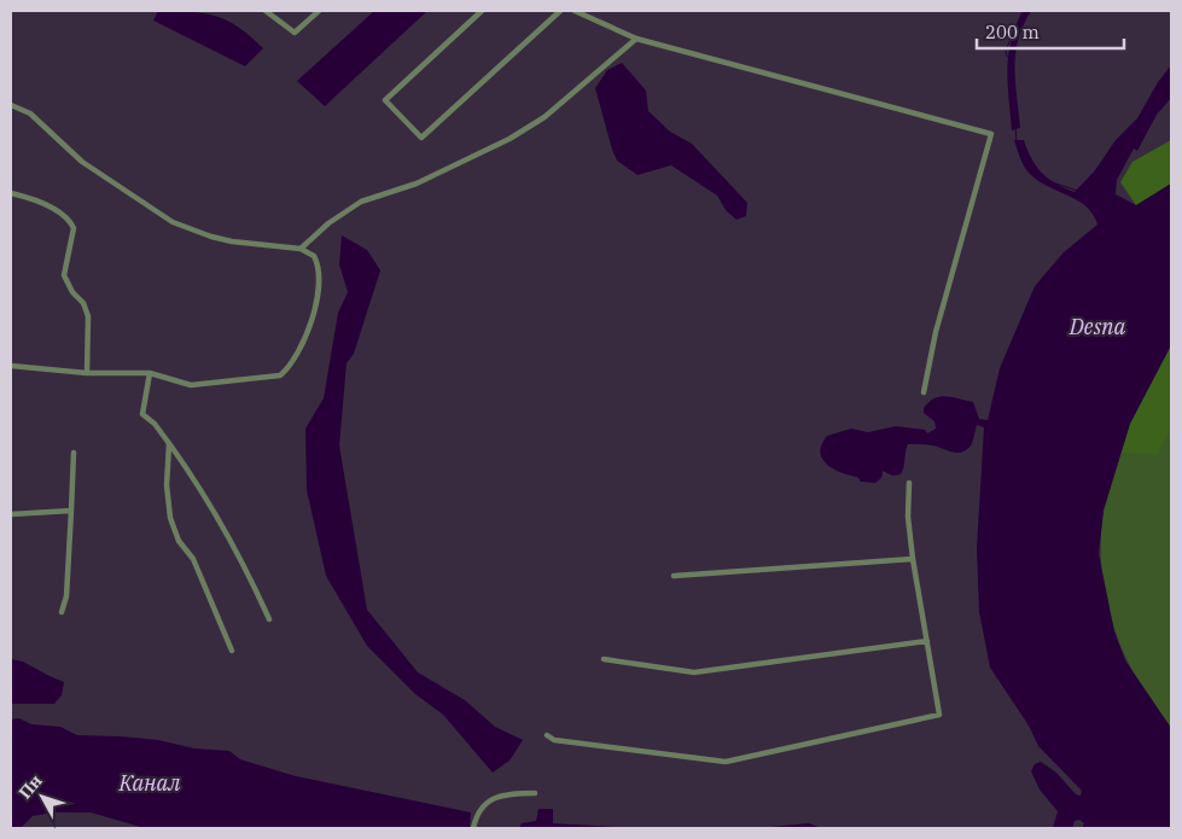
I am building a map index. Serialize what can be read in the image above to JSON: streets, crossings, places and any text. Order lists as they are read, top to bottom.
{
  "water": ["Desna", "Канал"],
  "scale_bar": "200 m",
  "north": "top left"
}
